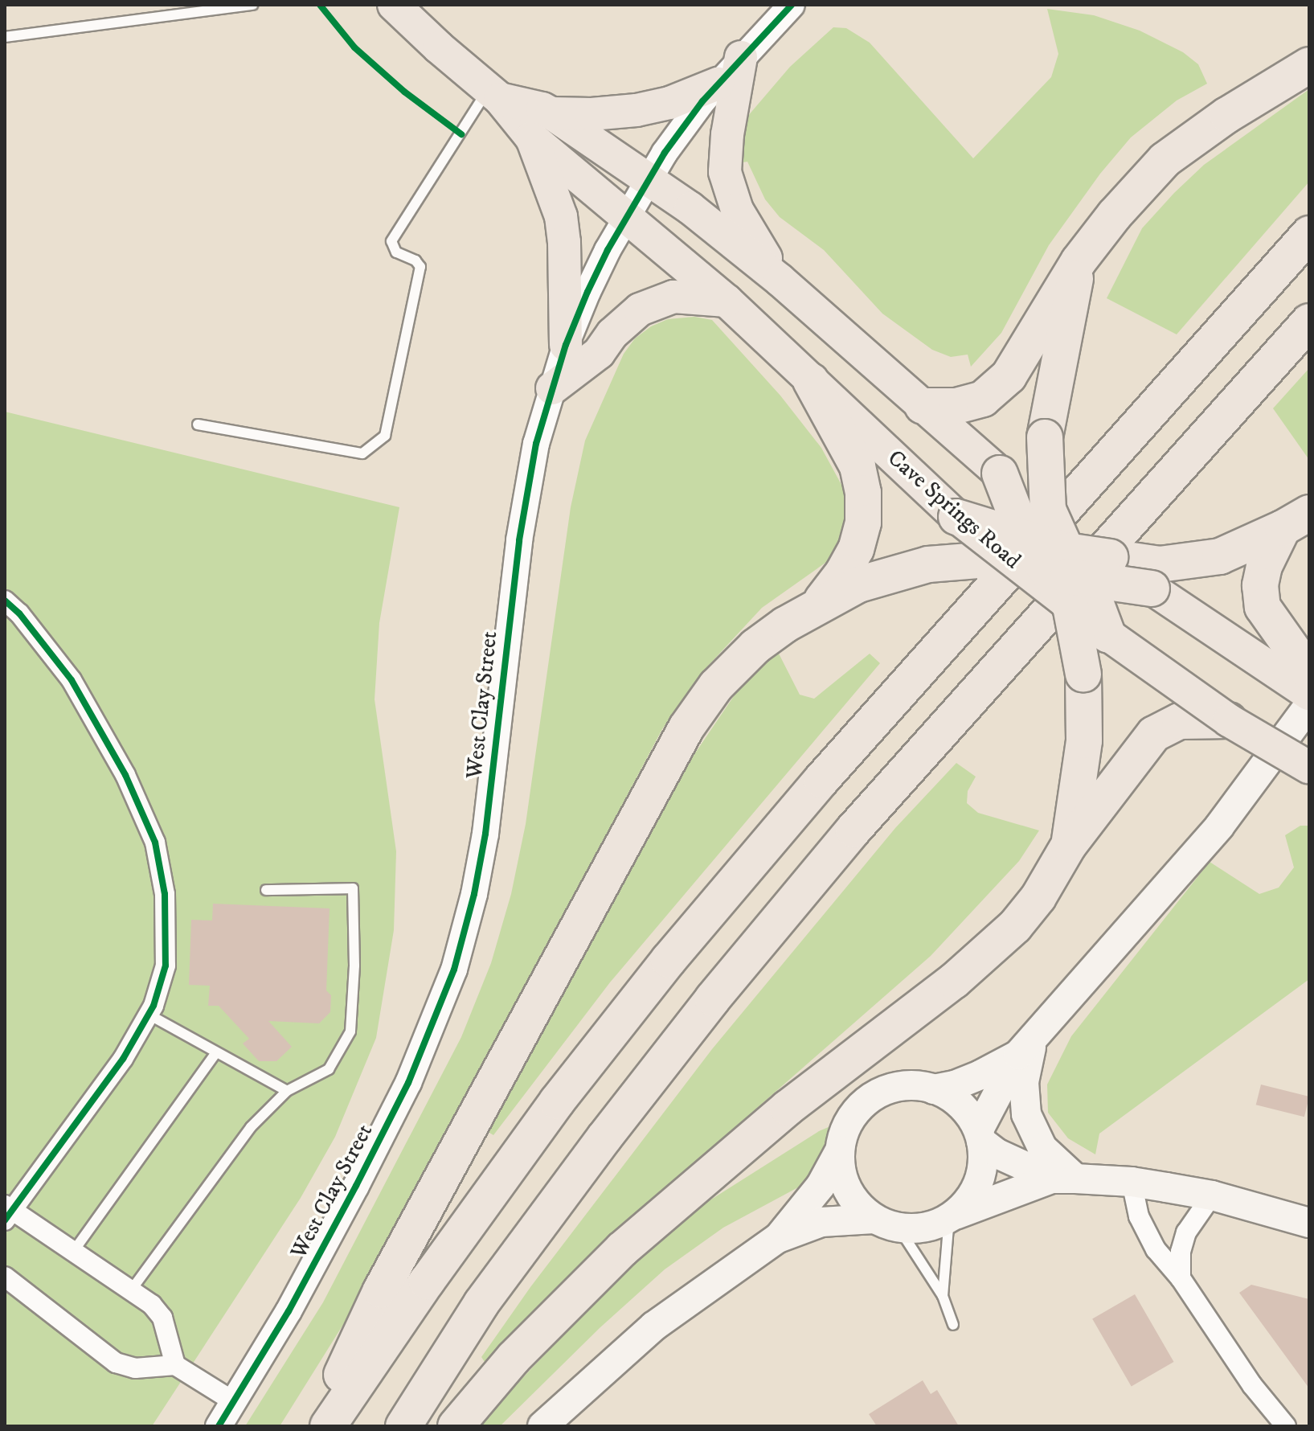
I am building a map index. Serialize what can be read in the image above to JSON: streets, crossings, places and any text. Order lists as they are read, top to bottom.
{
  "streets": {
    "main road": ["Cave Springs Road"],
    "street": ["West Clay Street"]
  },
  "crossings": [
    ["Cave Springs Road", "West Clay Street"]
  ]
}
